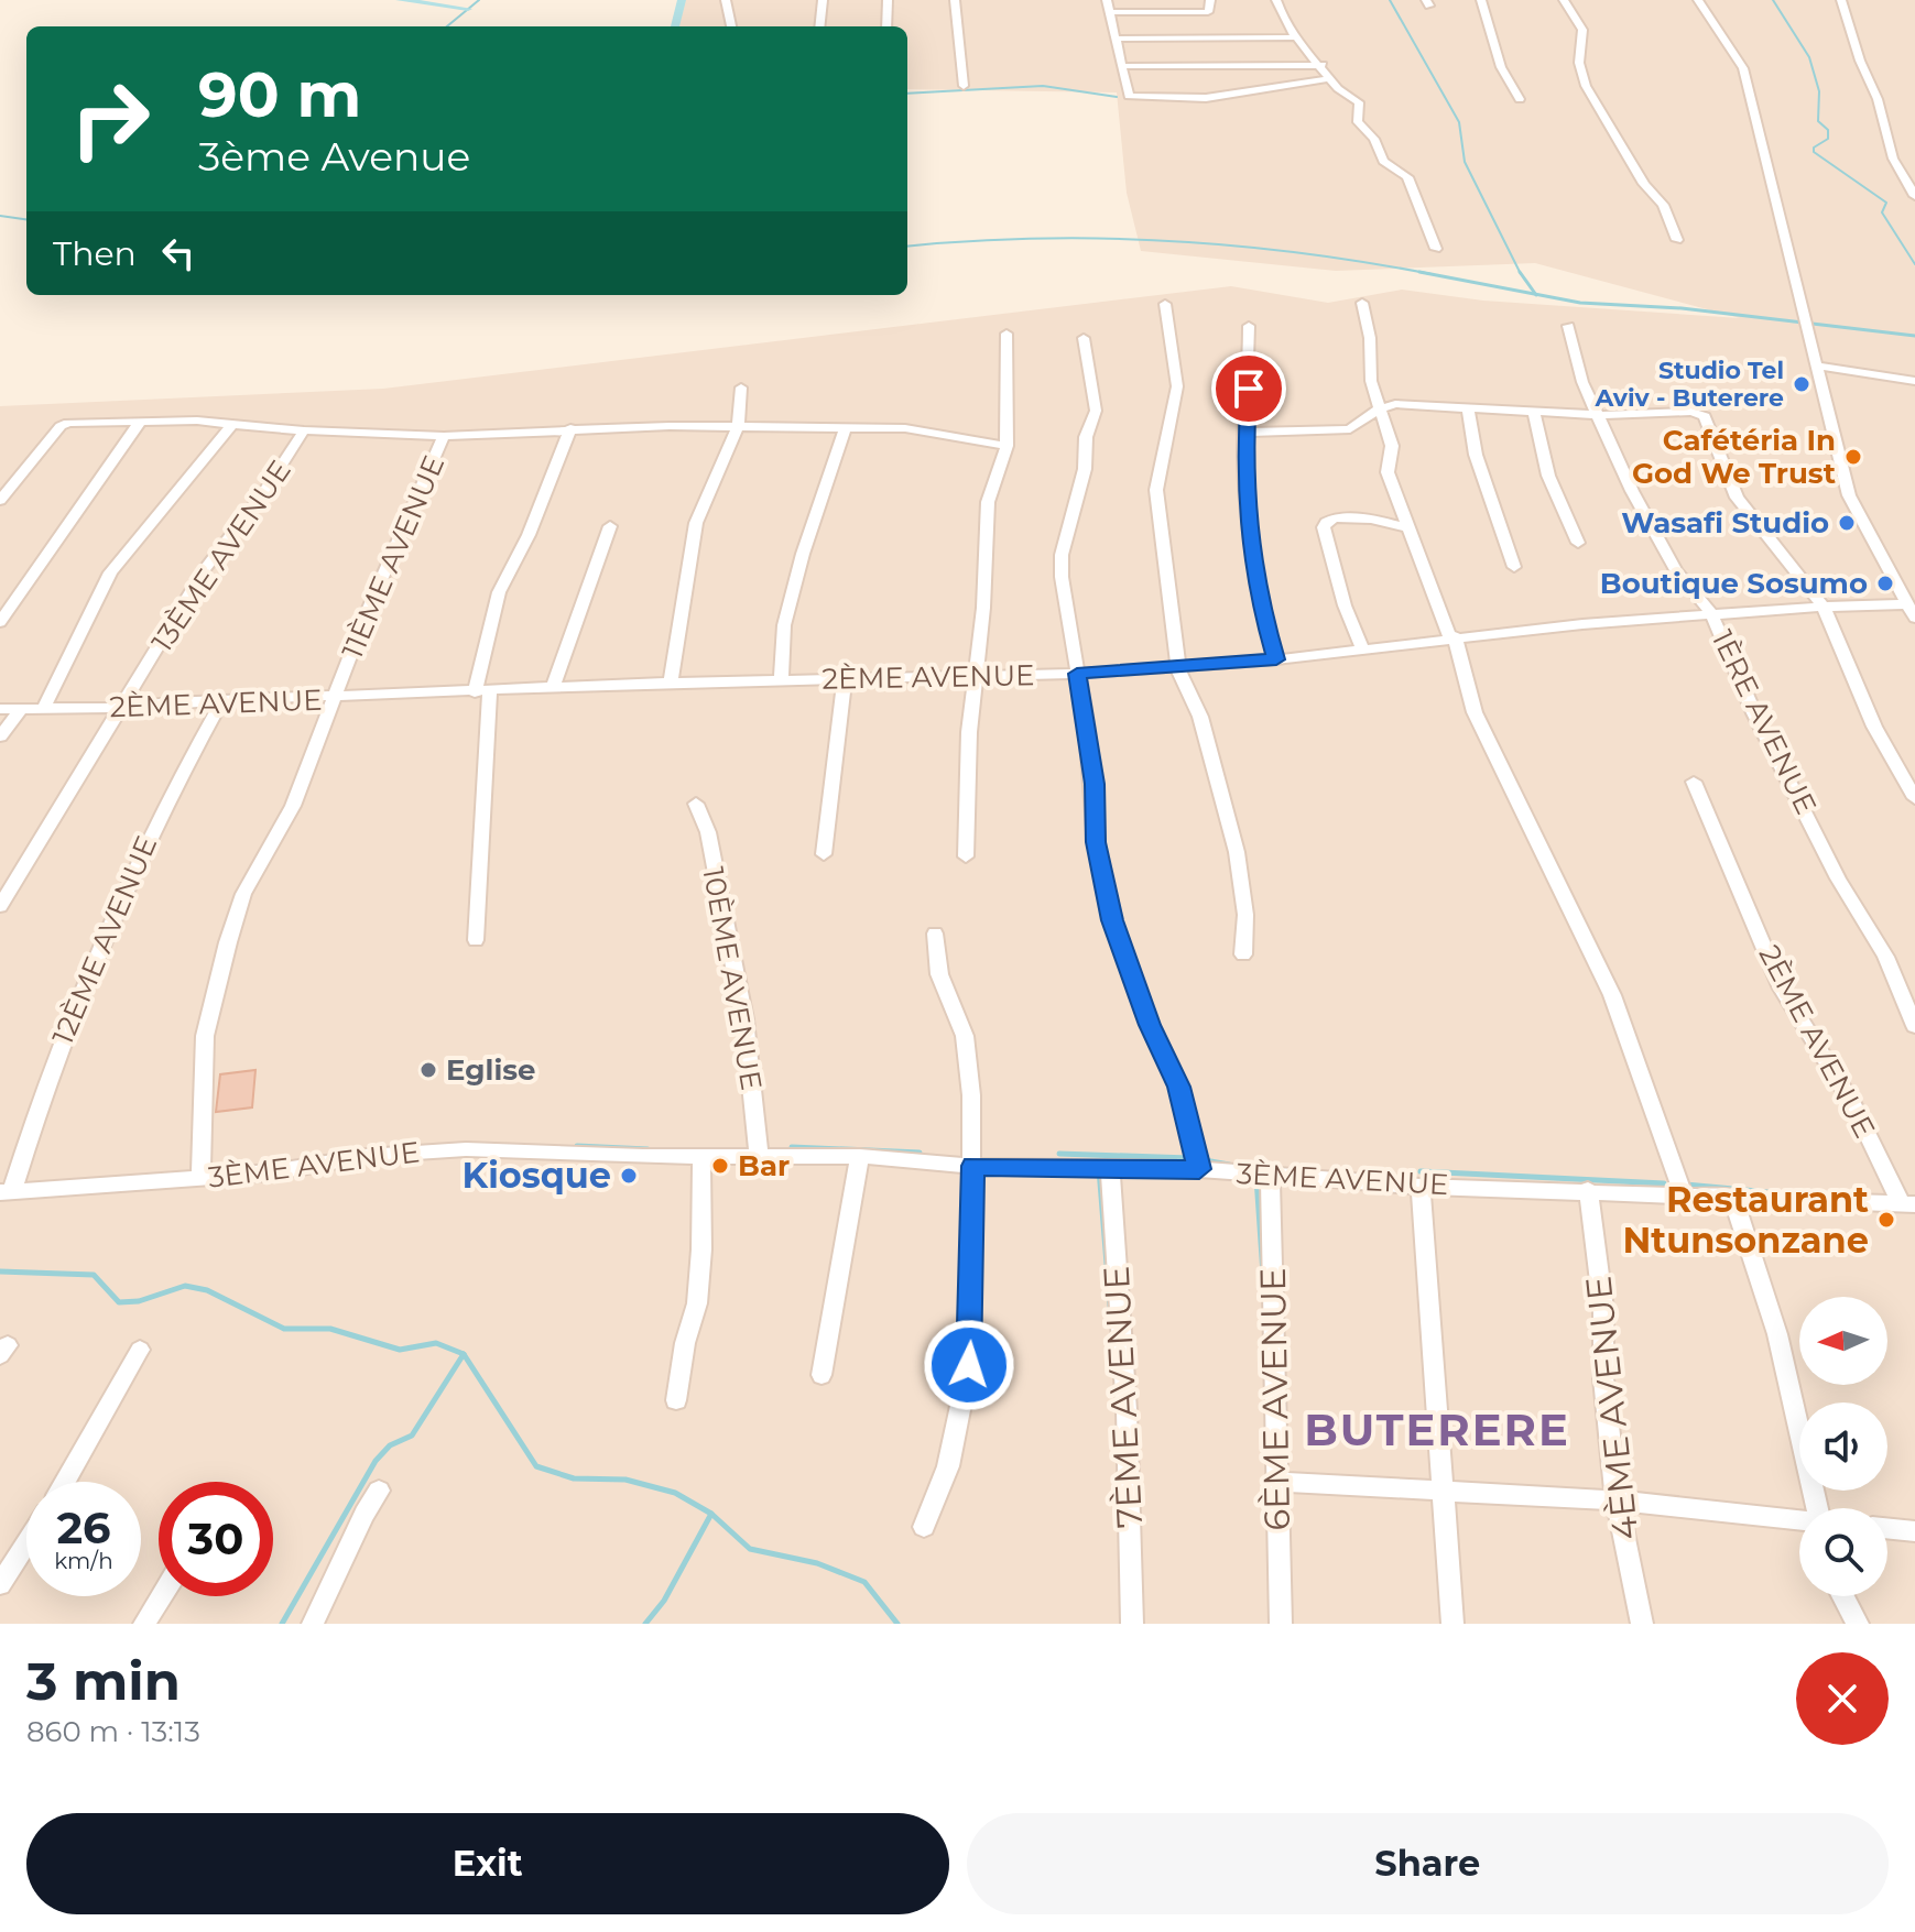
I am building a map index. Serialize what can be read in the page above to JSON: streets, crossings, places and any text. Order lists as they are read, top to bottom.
{
  "streets": {
    "street": [
      "13ÈME AVENUE",
      "11ÈME AVENUE",
      "2ÈME AVENUE",
      "1ÈRE AVENUE",
      "12ÈME AVENUE",
      "10ÈME AVENUE",
      "3ÈME AVENUE",
      "7ÈME AVENUE",
      "6ÈME AVENUE",
      "4ÈME AVENUE"
    ]
  },
  "crossings": [
    ["13ÈME AVENUE", "2ÈME AVENUE"],
    ["11ÈME AVENUE", "2ÈME AVENUE"],
    ["11ÈME AVENUE", "3ÈME AVENUE"],
    ["2ÈME AVENUE", "1ÈRE AVENUE"],
    ["2ÈME AVENUE", "12ÈME AVENUE"],
    ["2ÈME AVENUE", "3ÈME AVENUE"],
    ["12ÈME AVENUE", "3ÈME AVENUE"],
    ["10ÈME AVENUE", "3ÈME AVENUE"],
    ["3ÈME AVENUE", "7ÈME AVENUE"],
    ["3ÈME AVENUE", "6ÈME AVENUE"],
    ["3ÈME AVENUE", "4ÈME AVENUE"]
  ],
  "districts": ["BUTERERE"],
  "places": [
    "Studio Tel Aviv - Buterere",
    "Cafétéria In God We Trust",
    "Wasafi Studio",
    "Boutique Sosumo",
    "Eglise",
    "Bar",
    "Kiosque",
    "Restaurant Ntunsonzane"
  ],
  "north": "left",
  "page": {
    "turn": ["90 m", "3ème Avenue"],
    "then": "Then",
    "speed": "26 km/h",
    "limit": "30",
    "heading": ["3 min", "860 m · 13:13"],
    "buttons": ["Exit", "Share"]
  }
}
